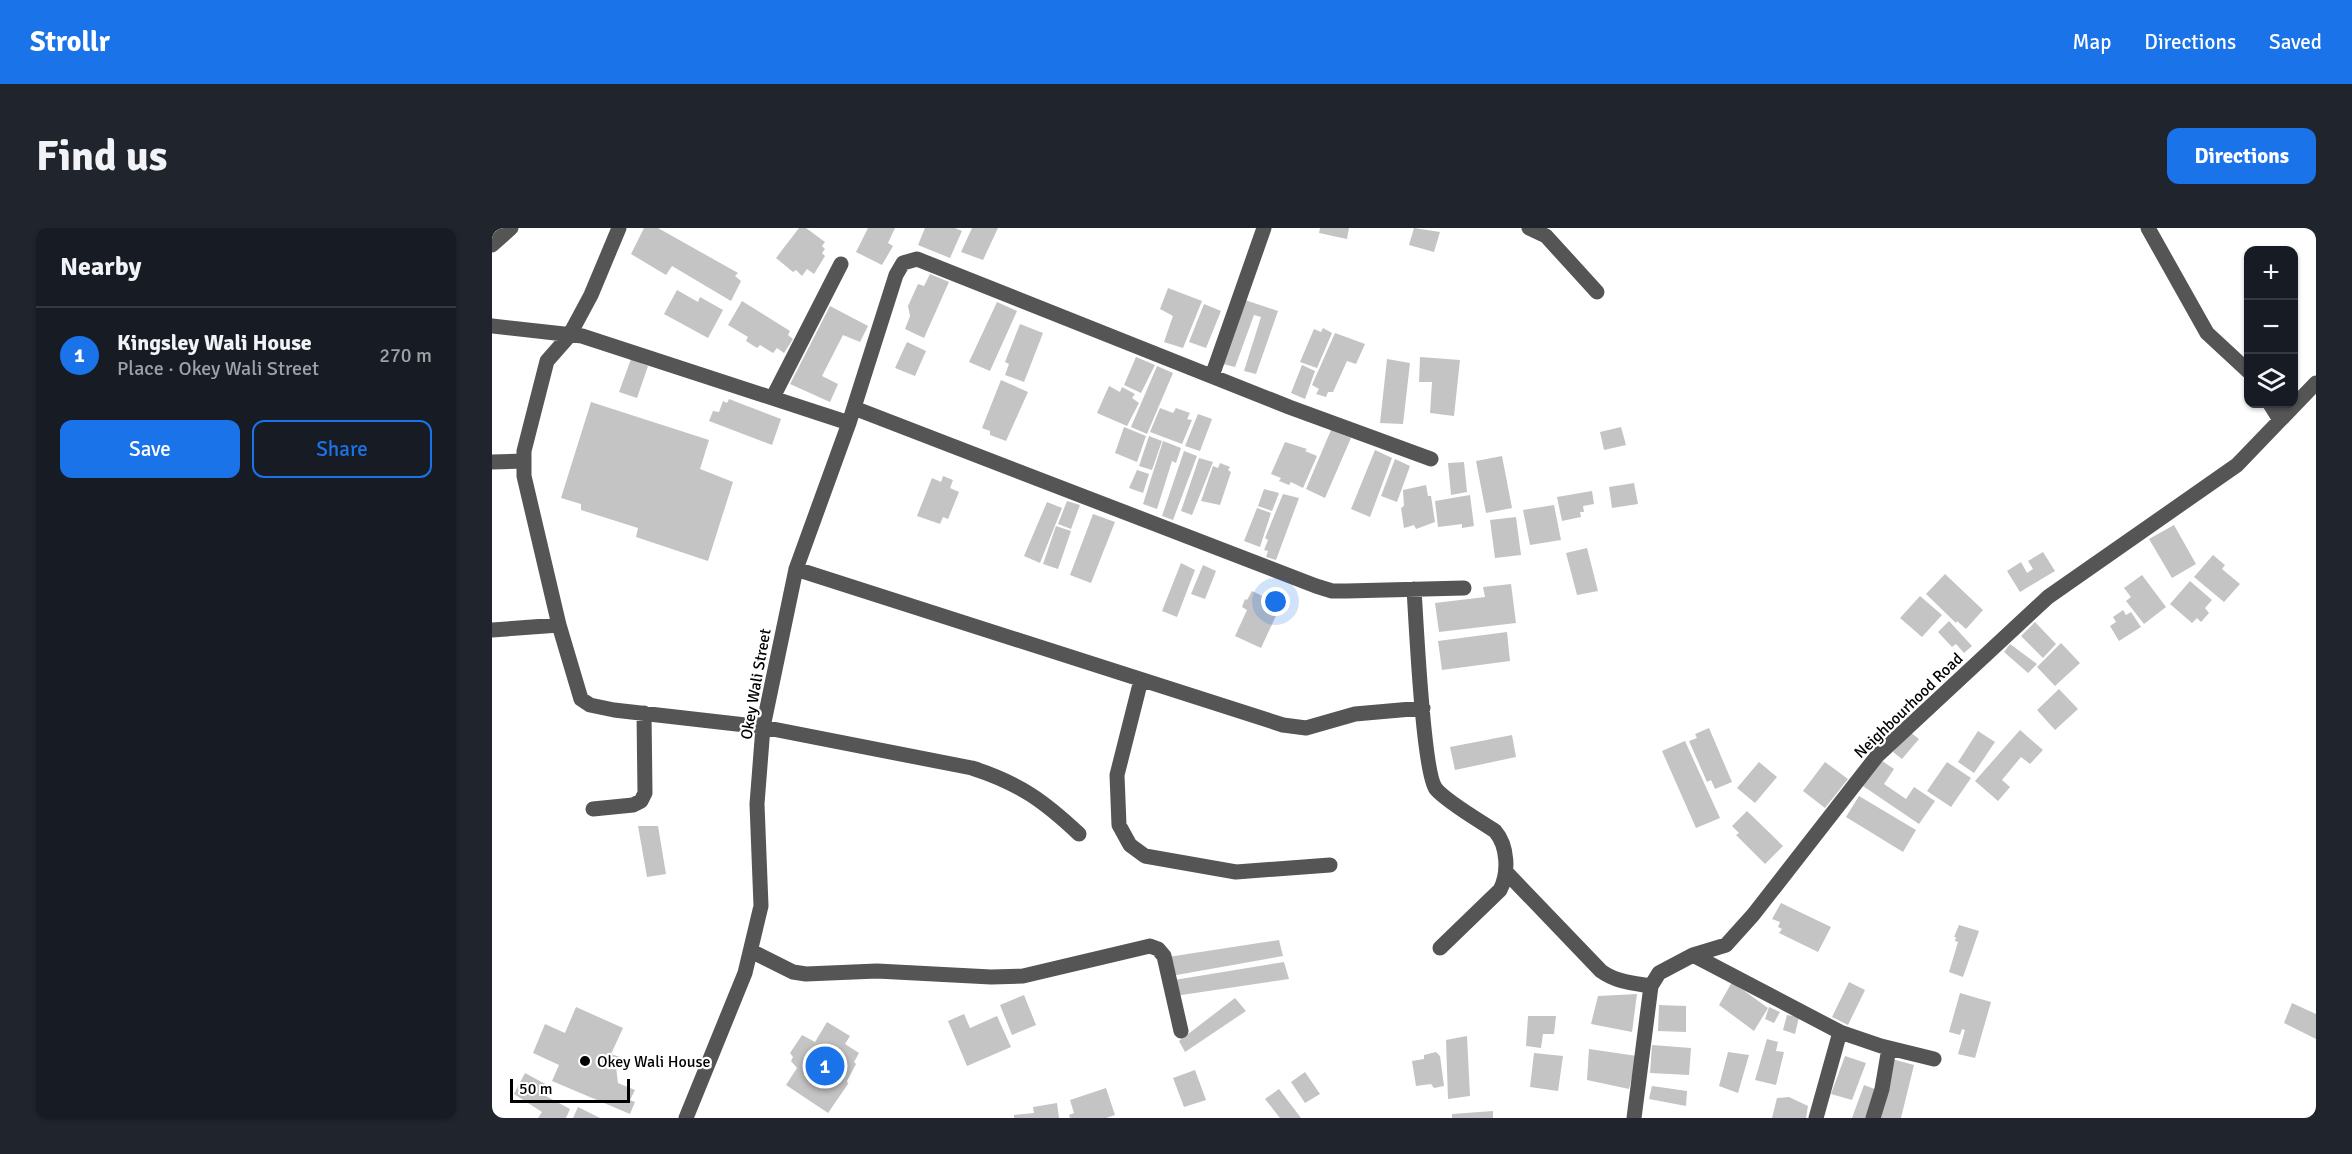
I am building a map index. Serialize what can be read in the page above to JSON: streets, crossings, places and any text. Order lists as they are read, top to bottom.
{
  "streets": {
    "street": ["Okey Wali Street", "Neighbourhood Road"]
  },
  "places": ["Okey Wali House"],
  "scale_bar": "50 m",
  "page": {
    "header": "Strollr",
    "nav": ["Map", "Directions", "Saved"],
    "buttons": [
      "Directions",
      ["Save", "Share"]
    ],
    "title": "Find us",
    "heading": "Nearby",
    "map_buttons": ["+", "−"],
    "list": [
      {
        "mark": "1",
        "name": "Kingsley Wali House",
        "note": "Place · Okey Wali Street",
        "value": "270 m"
      }
    ],
    "pins": "1",
    "scale": "50 m"
  }
}
